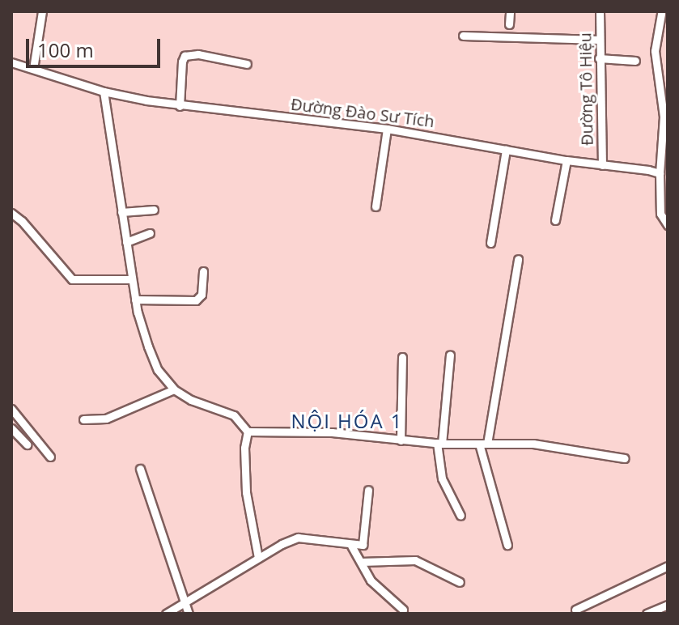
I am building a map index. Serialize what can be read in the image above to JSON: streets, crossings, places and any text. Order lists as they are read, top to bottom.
{
  "streets": {
    "street": ["Đường Tô Hiệu", "Đường Đào Sư Tích"]
  },
  "crossings": [
    ["Đường Tô Hiệu", "Đường Đào Sư Tích"]
  ],
  "districts": ["NỘI HÓA 1"],
  "scale_bar": "100 m"
}
